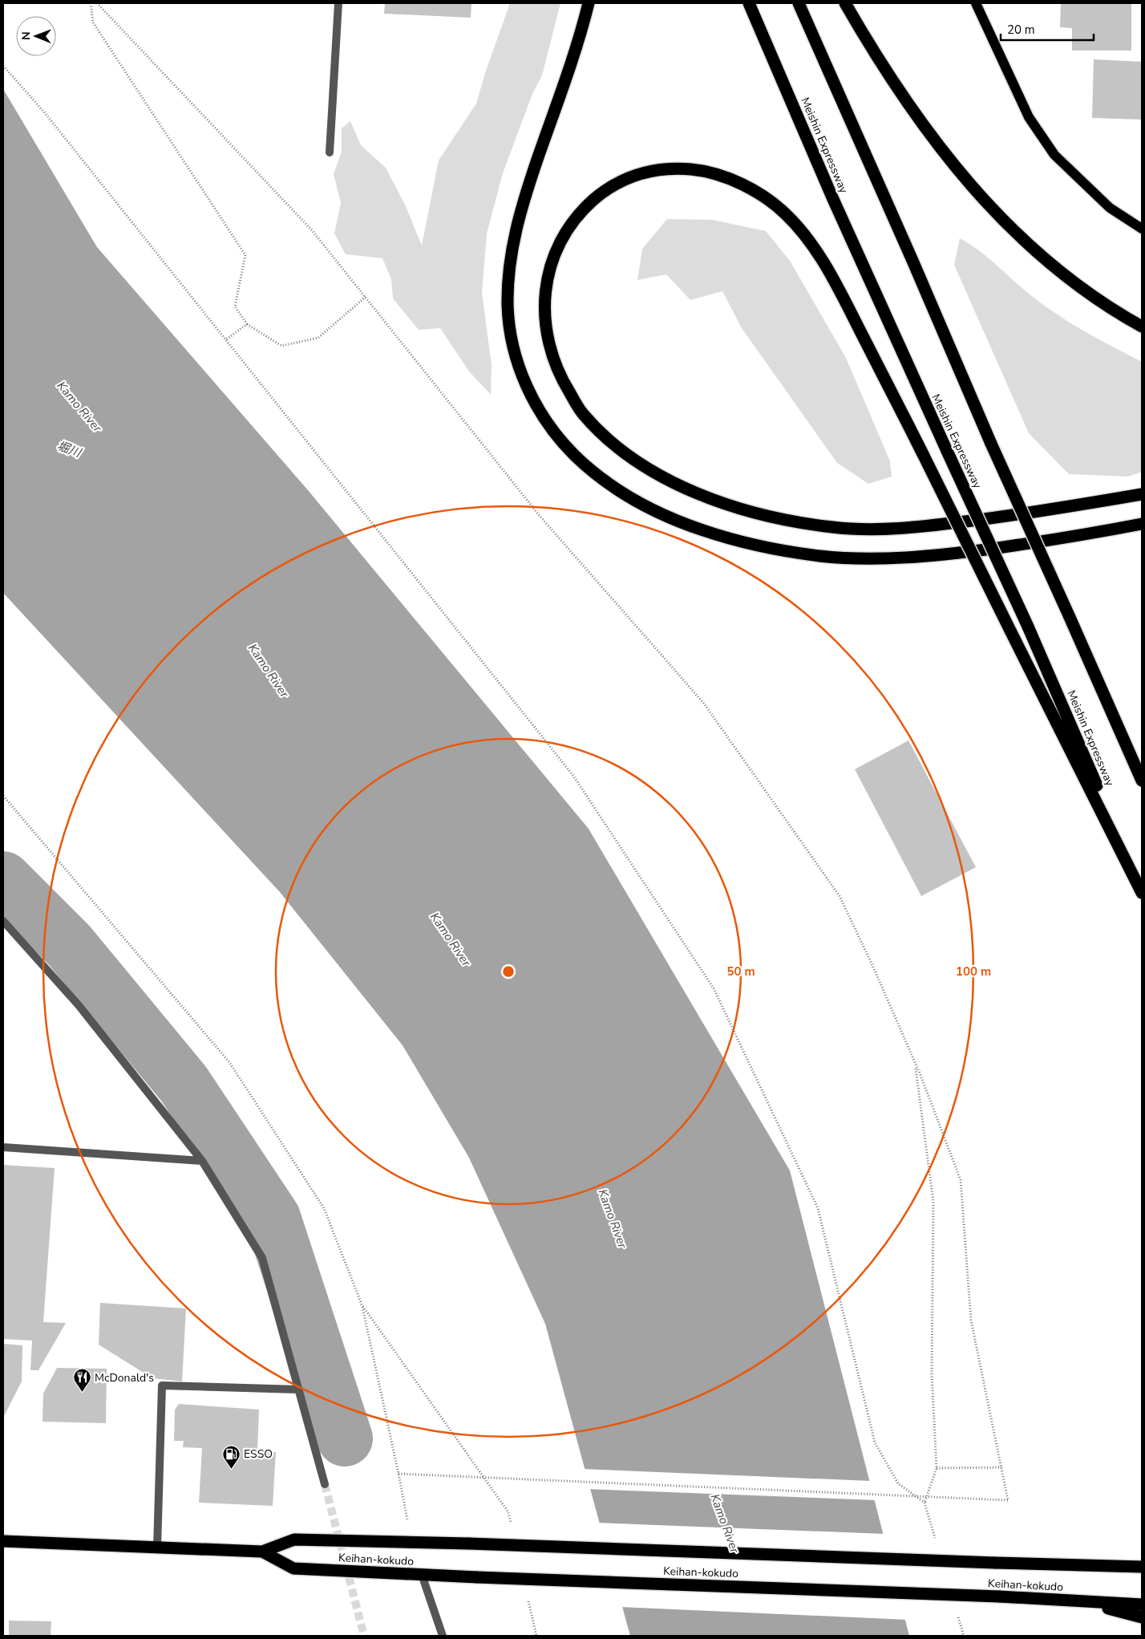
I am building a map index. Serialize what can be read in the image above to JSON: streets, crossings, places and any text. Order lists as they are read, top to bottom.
{
  "streets": {
    "highway": ["Meishin Expressway", "Keihan-kokudo"]
  },
  "water": ["Kamo River", "堀川"],
  "places": {
    "restaurant": ["McDonald's"],
    "fuel station": ["ESSO"]
  },
  "scale_bar": "20 m",
  "north": "left",
  "rings": ["50 m", "100 m"]
}
